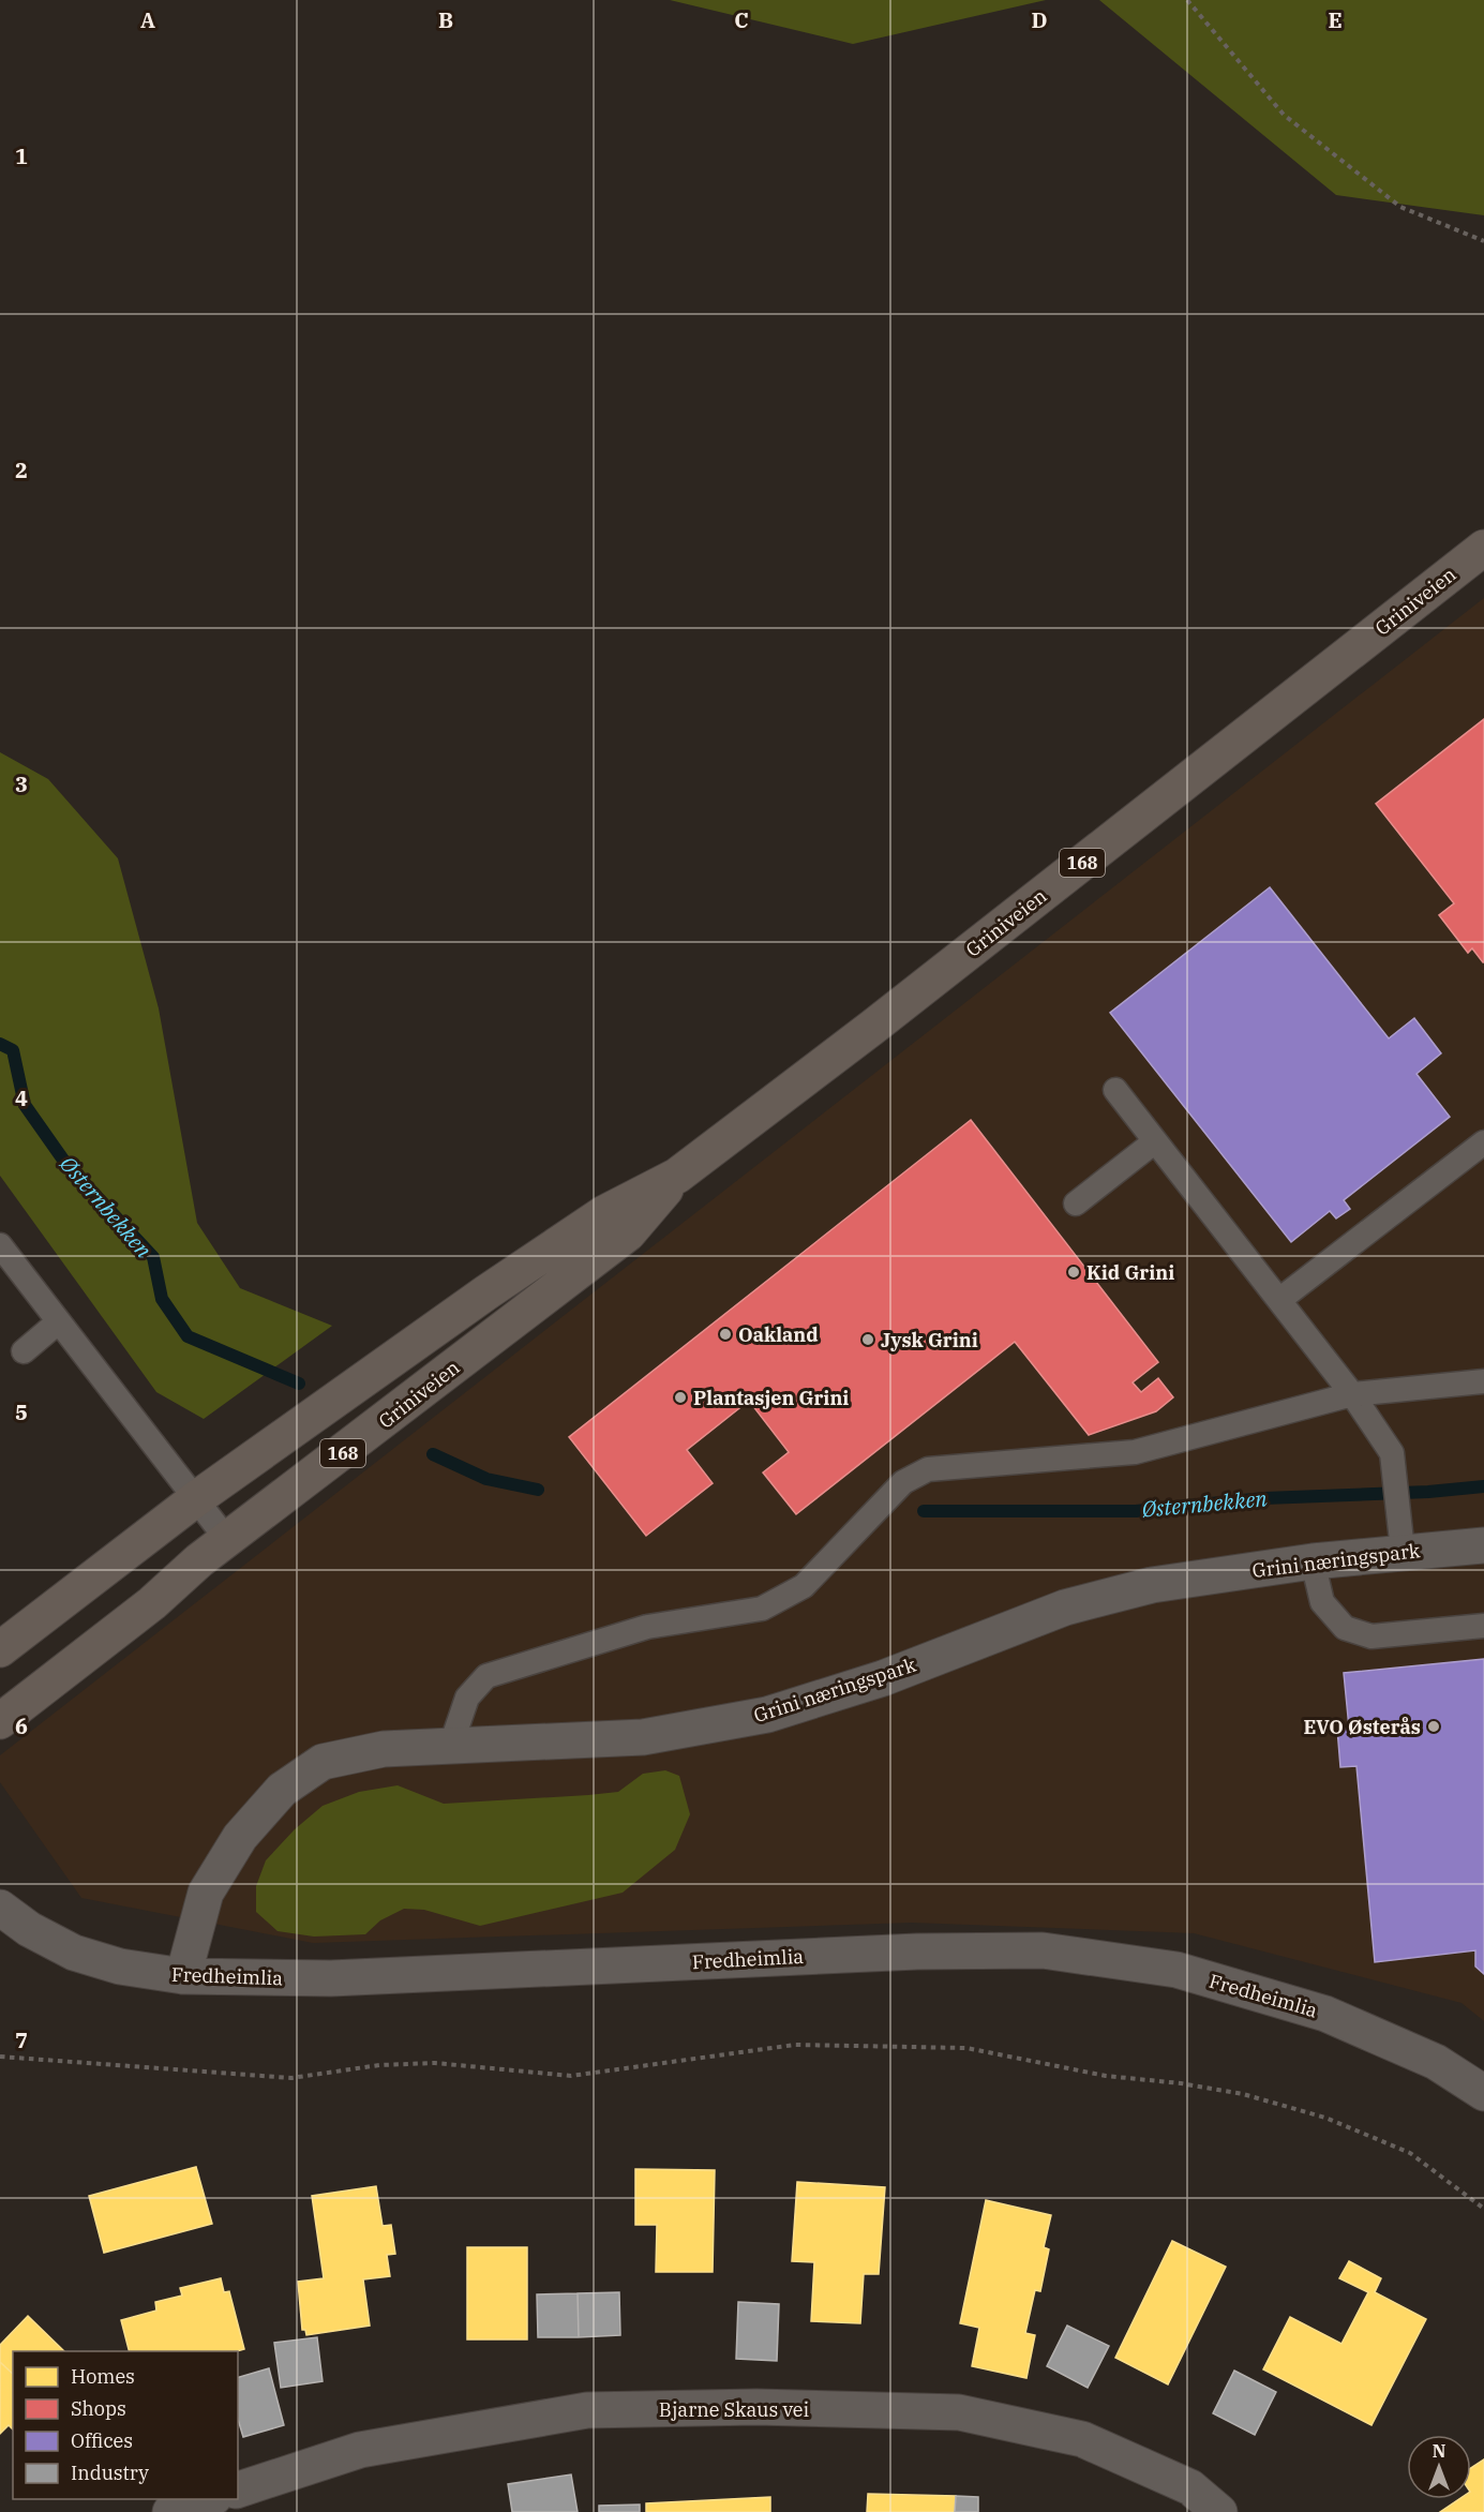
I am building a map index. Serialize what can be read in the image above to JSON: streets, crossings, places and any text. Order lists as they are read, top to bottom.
{
  "streets": {
    "main road": ["Griniveien", "168"],
    "street": ["Grini næringspark", "Fredheimlia", "Bjarne Skaus vei"]
  },
  "crossings": [
    ["Grini næringspark", "Fredheimlia"]
  ],
  "water": ["Østernbekken"],
  "places": [
    "Kid Grini",
    "Oakland",
    "Jysk Grini",
    "Plantasjen Grini",
    "EVO Østerås"
  ],
  "legend": [
    "Homes",
    "Shops",
    "Offices",
    "Industry"
  ],
  "north": "top",
  "grid": {
    "columns": [
      "A",
      "B",
      "C",
      "D",
      "E"
    ],
    "rows": [
      "1",
      "2",
      "3",
      "4",
      "5",
      "6",
      "7"
    ]
  }
}
